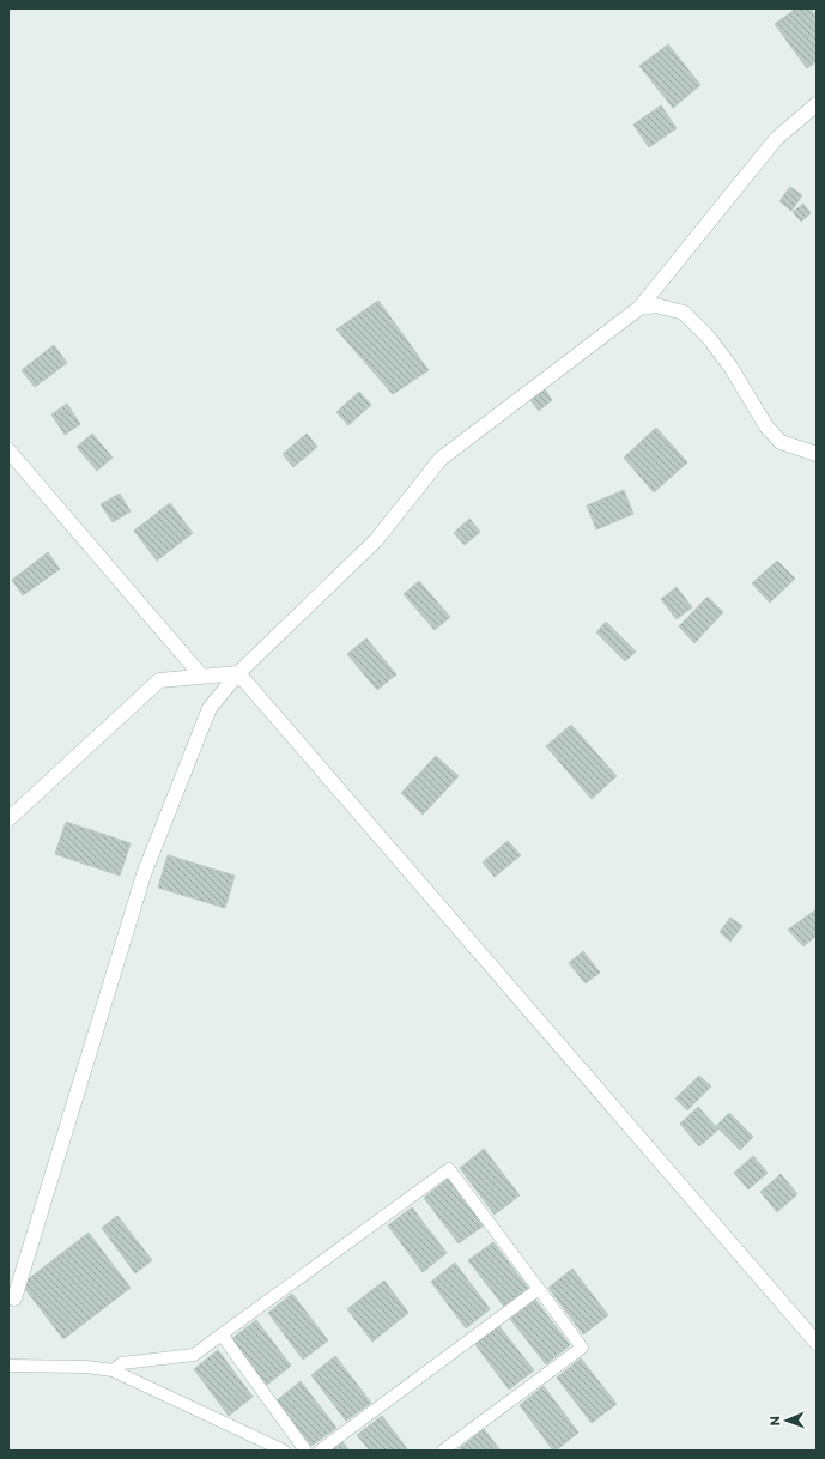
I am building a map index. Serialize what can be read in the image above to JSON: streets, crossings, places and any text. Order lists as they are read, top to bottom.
{
  "north": "left"
}
